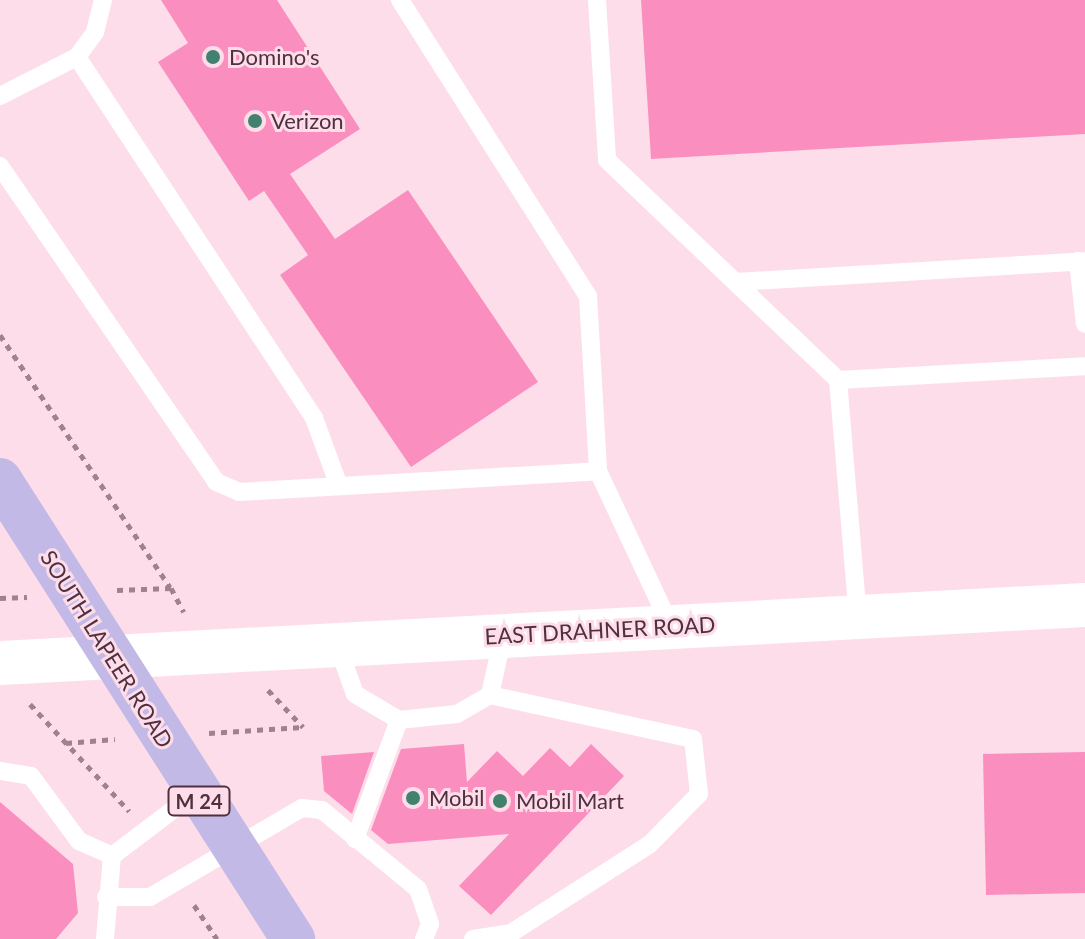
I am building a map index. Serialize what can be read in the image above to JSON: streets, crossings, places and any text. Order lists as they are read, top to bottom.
{
  "streets": {
    "main road": ["SOUTH LAPEER ROAD", "M 24"],
    "street": ["EAST DRAHNER ROAD"]
  },
  "crossings": [
    ["EAST DRAHNER ROAD", "SOUTH LAPEER ROAD"]
  ],
  "places": [
    "Domino's",
    "Verizon",
    "Mobil",
    "Mobil Mart"
  ]
}
